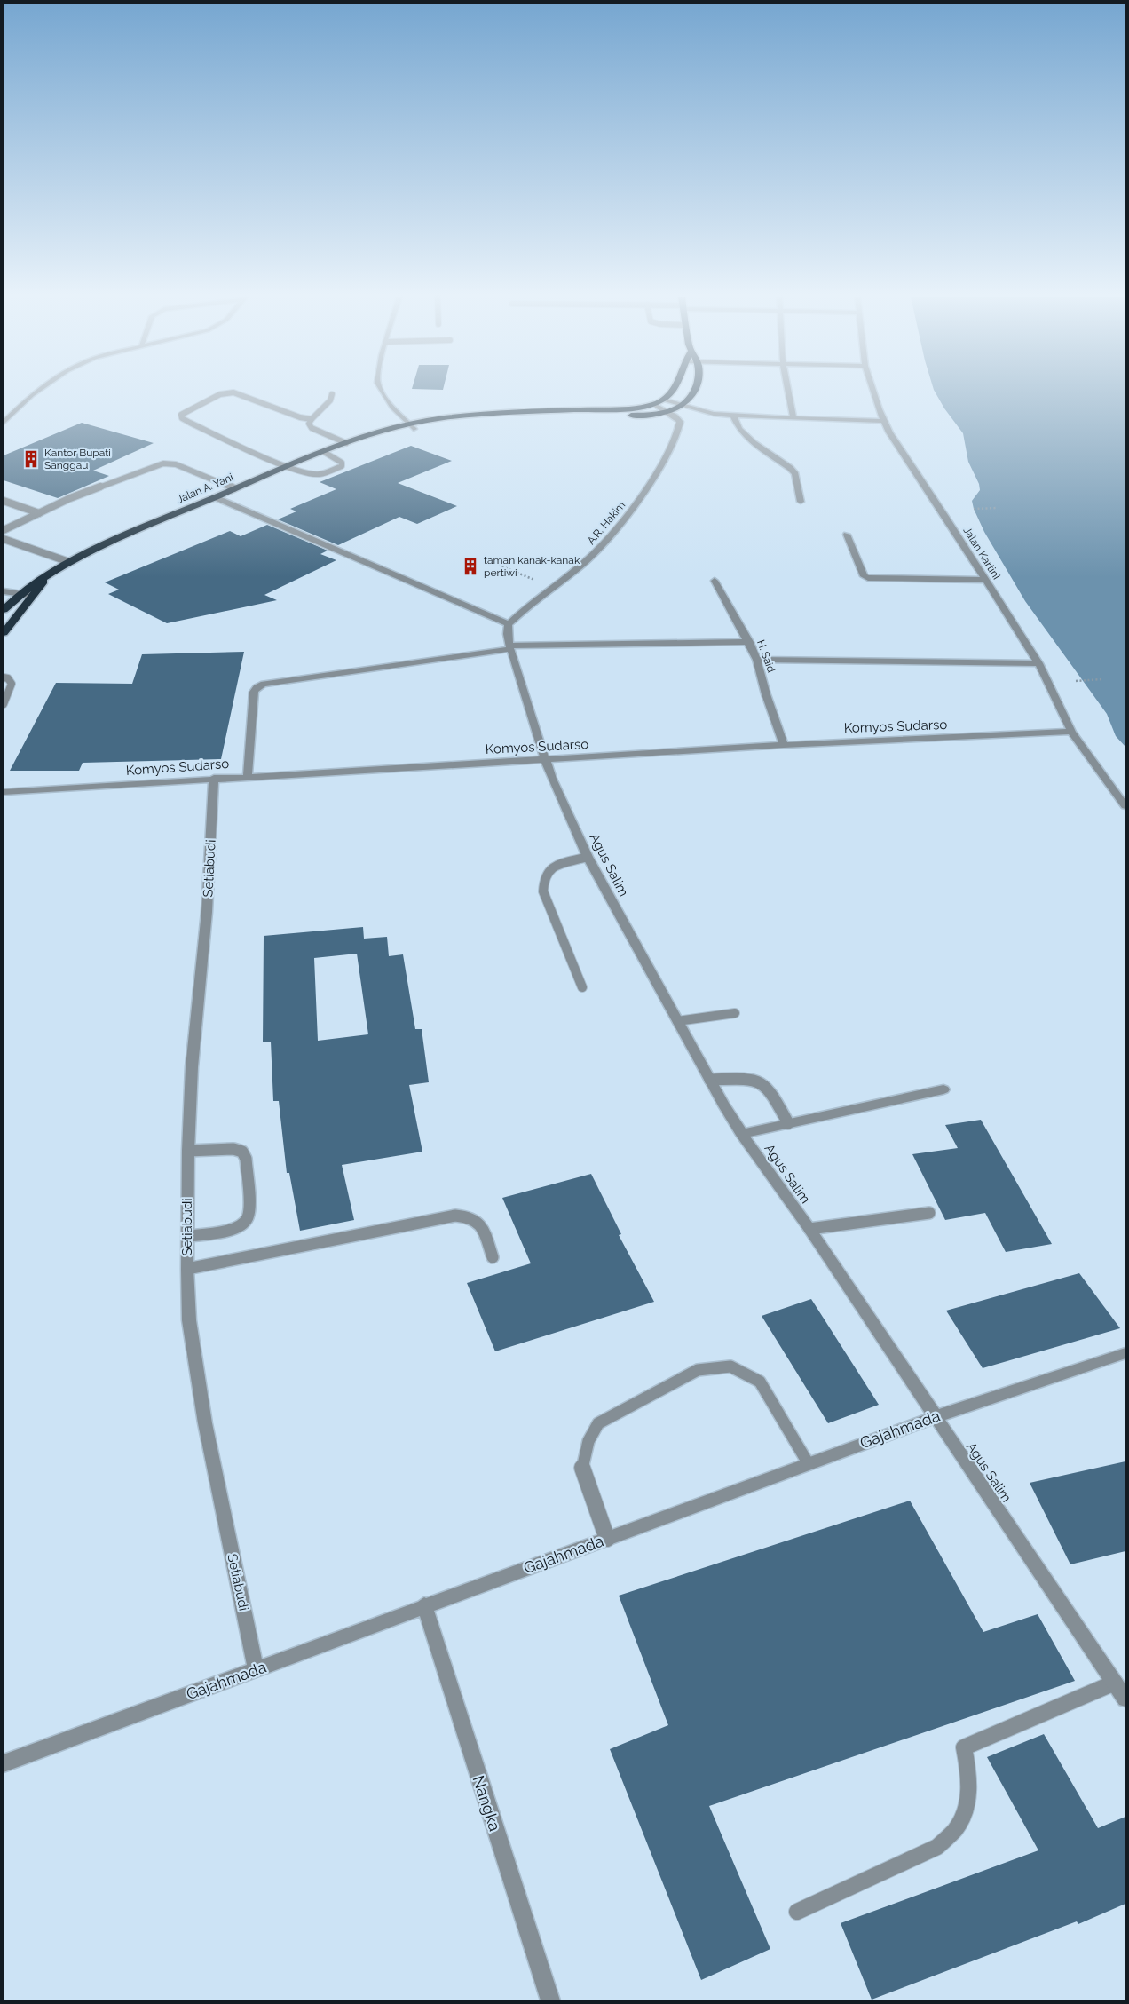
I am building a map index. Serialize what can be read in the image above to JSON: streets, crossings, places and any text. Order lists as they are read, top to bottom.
{
  "streets": {
    "highway": ["Jalan A. Yani"],
    "street": [
      "A.R. Hakim",
      "Jalan Kartini",
      "H. Said",
      "Komyos Sudarso",
      "Agus Salim",
      "Setiabudi",
      "Gajahmada",
      "Nangka"
    ]
  },
  "crossings": [
    ["Jalan A. Yani", "A.R. Hakim"],
    ["A.R. Hakim", "Agus Salim"],
    ["Jalan Kartini", "Komyos Sudarso"],
    ["H. Said", "Komyos Sudarso"],
    ["Komyos Sudarso", "Agus Salim"],
    ["Komyos Sudarso", "Setiabudi"],
    ["Agus Salim", "Gajahmada"],
    ["Setiabudi", "Gajahmada"],
    ["Gajahmada", "Nangka"]
  ],
  "places": {
    "building": ["Kantor Bupati Sanggau", "taman kanak-kanak pertiwi"]
  }
}
